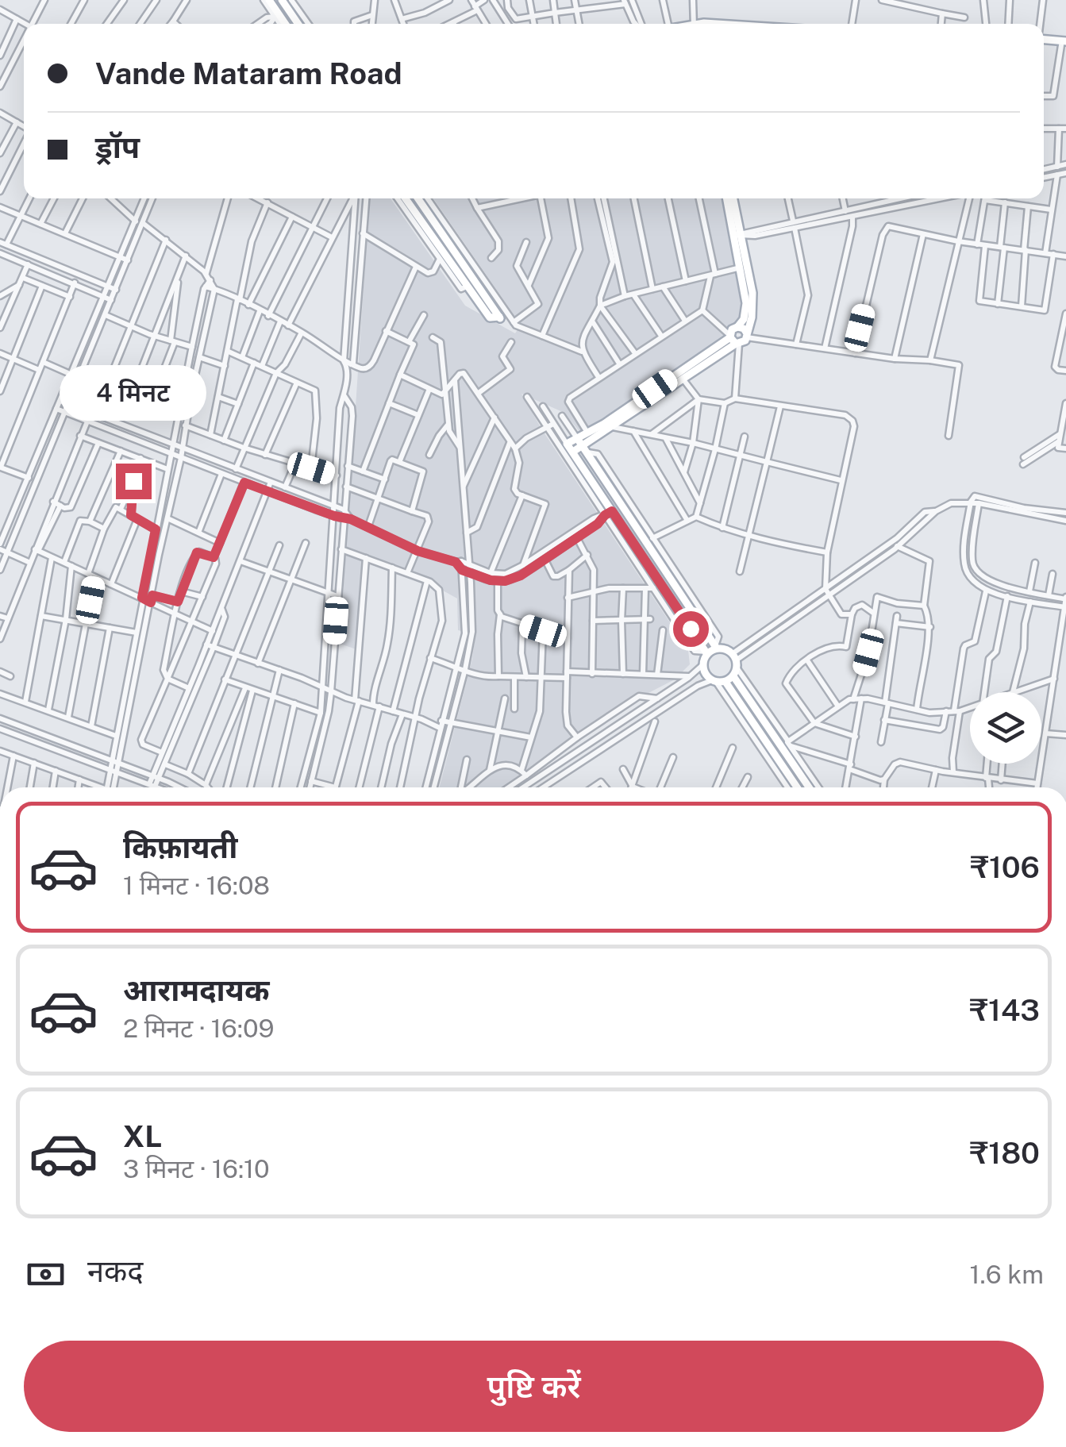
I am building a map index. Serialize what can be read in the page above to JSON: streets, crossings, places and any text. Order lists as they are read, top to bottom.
{
  "page": {
    "banner": ["Vande Mataram Road", "ड्रॉप"],
    "bubble": "4 मिनट",
    "list": [
      {
        "name": "किफ़ायती",
        "note": "1 मिनट · 16:08",
        "value": "₹106"
      },
      {
        "name": "आरामदायक",
        "note": "2 मिनट · 16:09",
        "value": "₹143"
      },
      {
        "name": "XL",
        "note": "3 मिनट · 16:10",
        "value": "₹180"
      }
    ],
    "pay": ["नकद", "1.6 km"],
    "buttons": "पुष्टि करें"
  }
}
